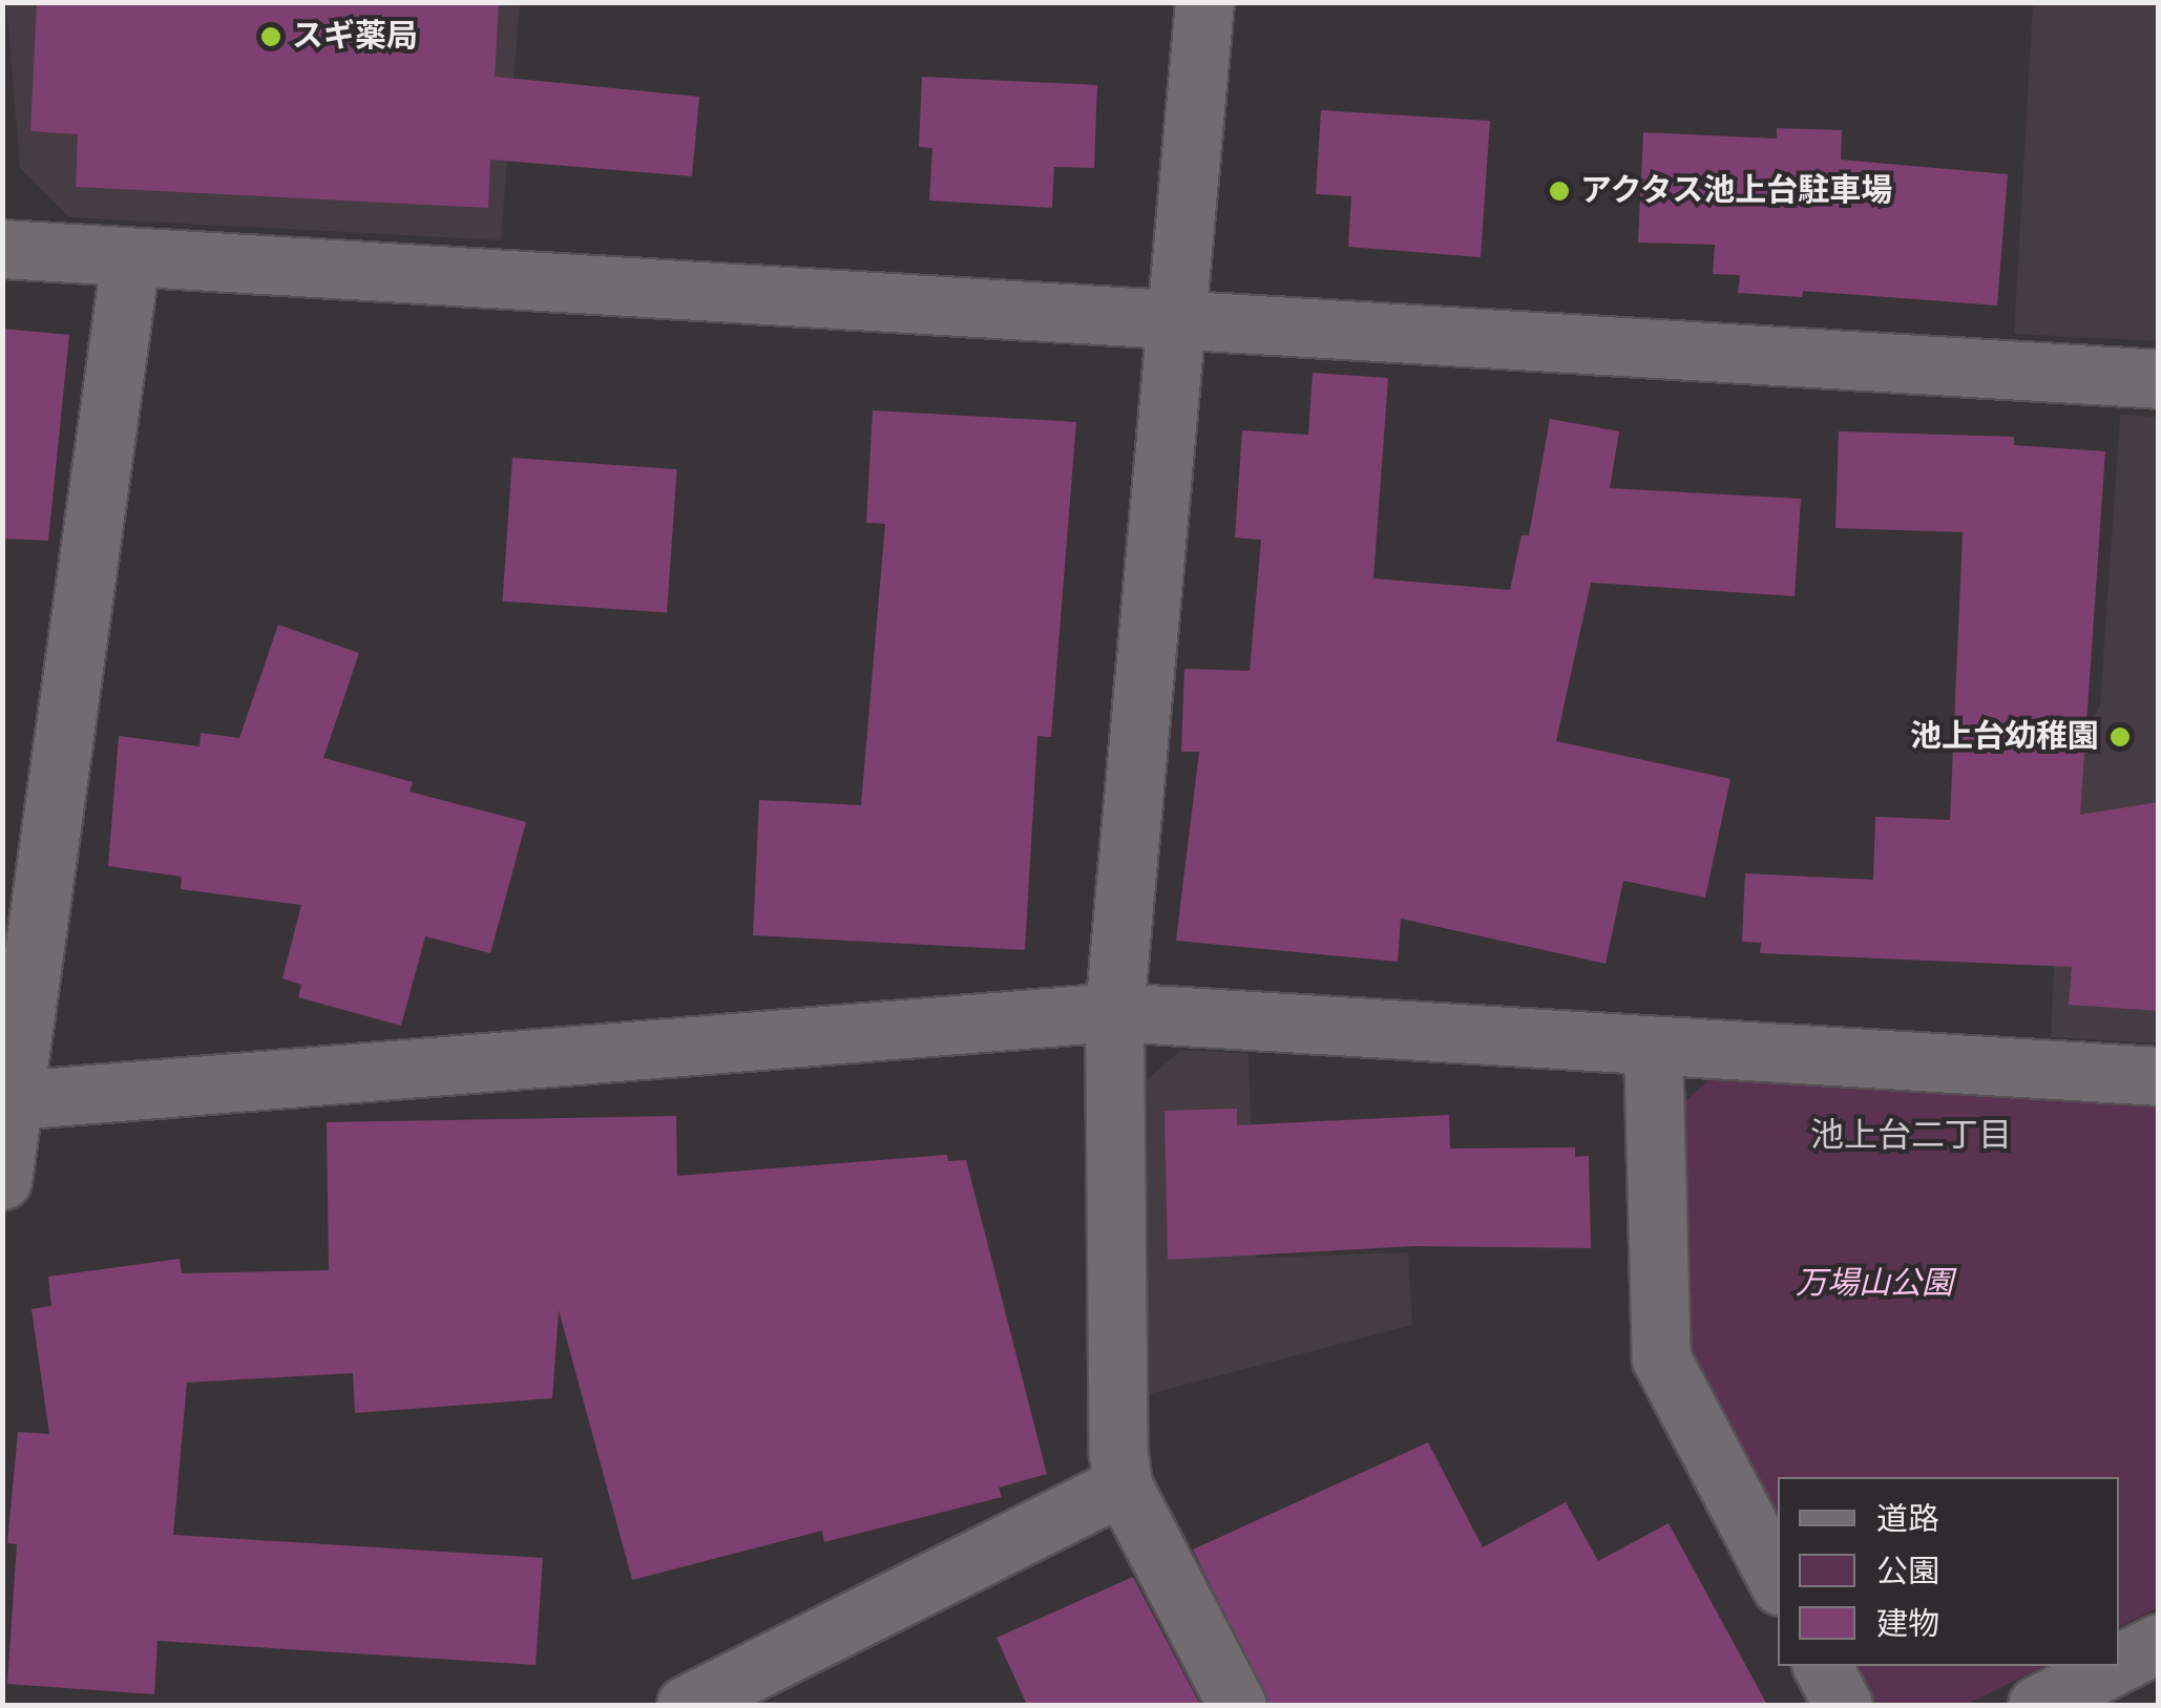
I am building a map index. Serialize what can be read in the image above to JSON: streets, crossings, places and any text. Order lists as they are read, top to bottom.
{
  "districts": ["池上台二丁目"],
  "parks": ["万場山公園"],
  "places": ["スギ薬局", "アクタス池上台駐車場", "池上台幼稚園"],
  "legend": ["道路", "公園", "建物"]
}
